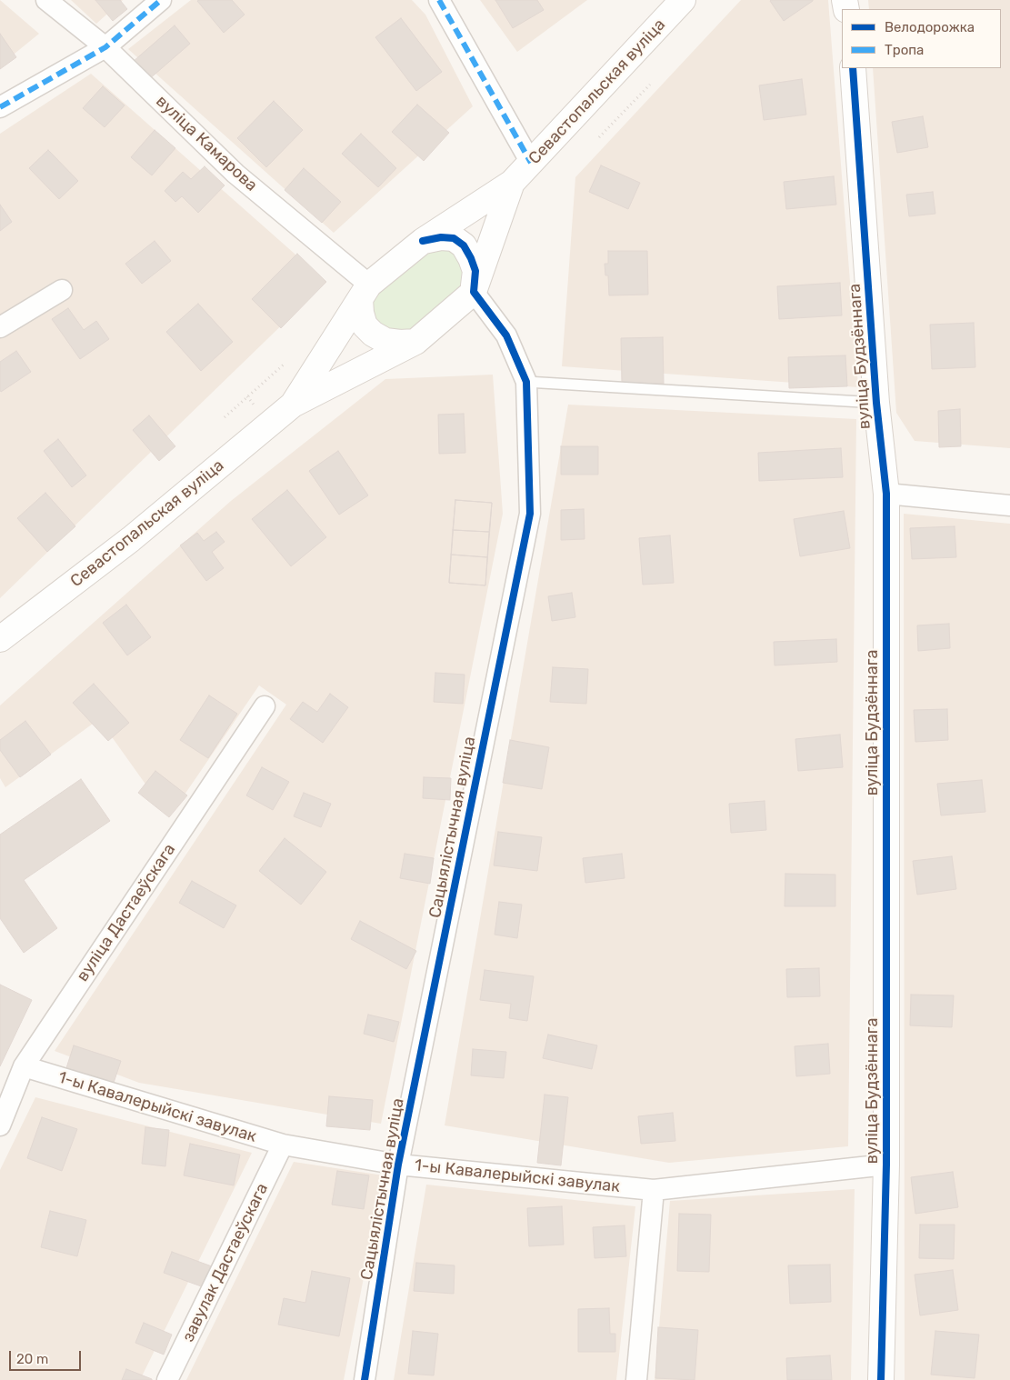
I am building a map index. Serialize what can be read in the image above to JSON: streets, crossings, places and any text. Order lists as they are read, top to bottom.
{
  "streets": {
    "street": [
      "Севастопальская вуліца",
      "вуліца Камарова",
      "вуліца Будзённага",
      "Сацыялістычная вуліца",
      "вуліца Дастаеўскага",
      "1-ы Кавалерыйскі завулак",
      "завулак Дастаеўскага"
    ]
  },
  "crossings": [
    ["Севастопальская вуліца", "вуліца Камарова"],
    ["Севастопальская вуліца", "Сацыялістычная вуліца"],
    ["вуліца Камарова", "Сацыялістычная вуліца"],
    ["вуліца Будзённага", "1-ы Кавалерыйскі завулак"],
    ["Сацыялістычная вуліца", "1-ы Кавалерыйскі завулак"],
    ["вуліца Дастаеўскага", "1-ы Кавалерыйскі завулак"],
    ["1-ы Кавалерыйскі завулак", "завулак Дастаеўскага"]
  ],
  "legend": ["Велодорожка", "Тропа"],
  "scale_bar": "20 m"
}
